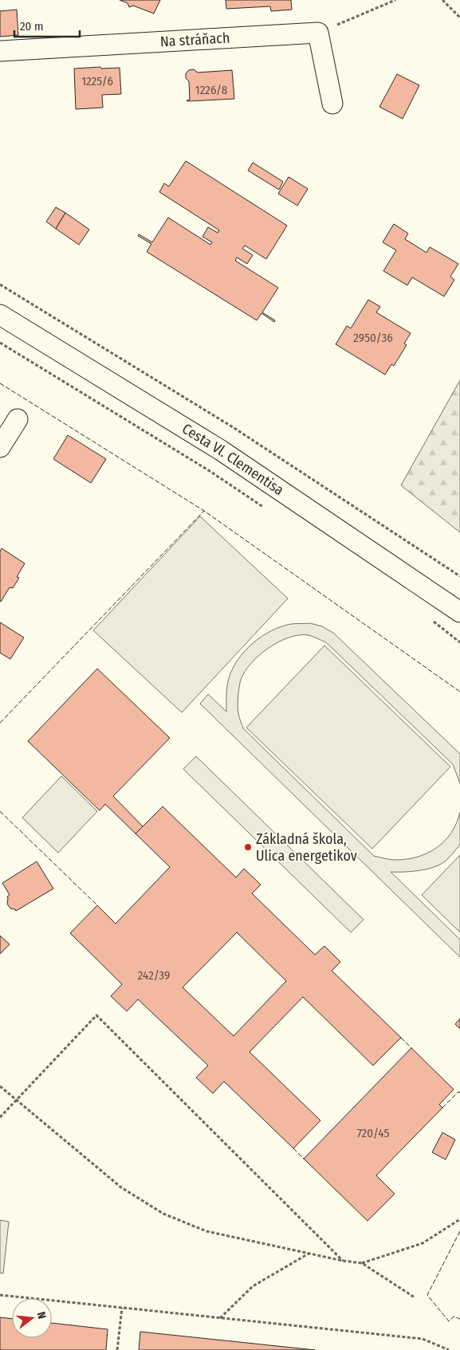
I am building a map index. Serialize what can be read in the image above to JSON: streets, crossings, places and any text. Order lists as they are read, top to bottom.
{
  "streets": {
    "street": ["Na stráňach", "Cesta Vl. Clementisa"]
  },
  "places": ["Základná škola, Ulica energetikov"],
  "house_numbers": [
    "1225/6",
    "1226/8",
    "2950/36",
    "242/39",
    "720/45"
  ],
  "scale_bar": "20 m",
  "north": "right"
}
